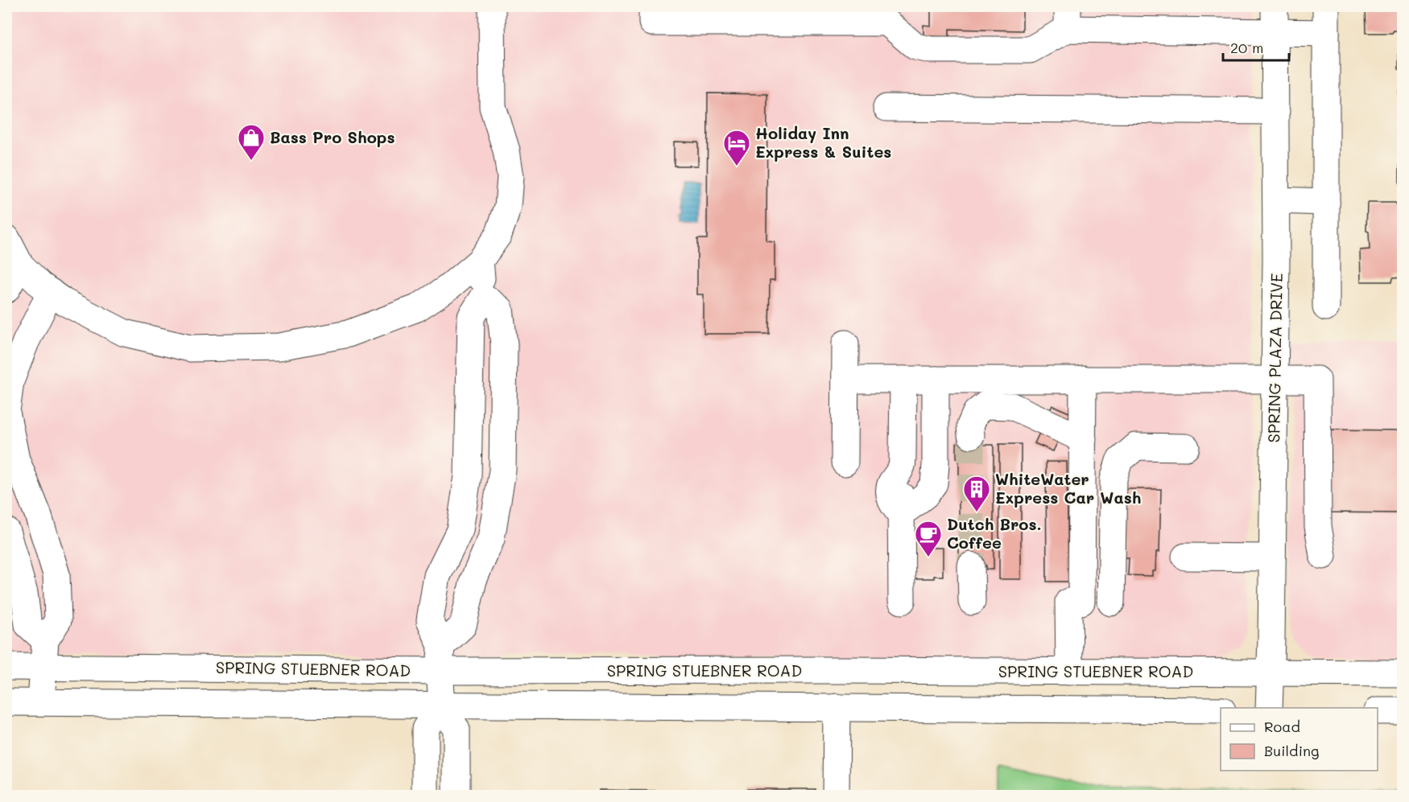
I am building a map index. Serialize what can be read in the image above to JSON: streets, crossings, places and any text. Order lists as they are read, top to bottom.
{
  "streets": {
    "main road": ["SPRING PLAZA DRIVE", "SPRING STUEBNER ROAD"]
  },
  "crossings": [
    ["SPRING PLAZA DRIVE", "SPRING STUEBNER ROAD"]
  ],
  "places": {
    "shop": ["Bass Pro Shops"],
    "hotel": ["Holiday Inn Express & Suites"],
    "building": ["WhiteWater Express Car Wash"],
    "cafe": ["Dutch Bros. Coffee"]
  },
  "legend": ["Road", "Building"],
  "scale_bar": "20 m"
}
